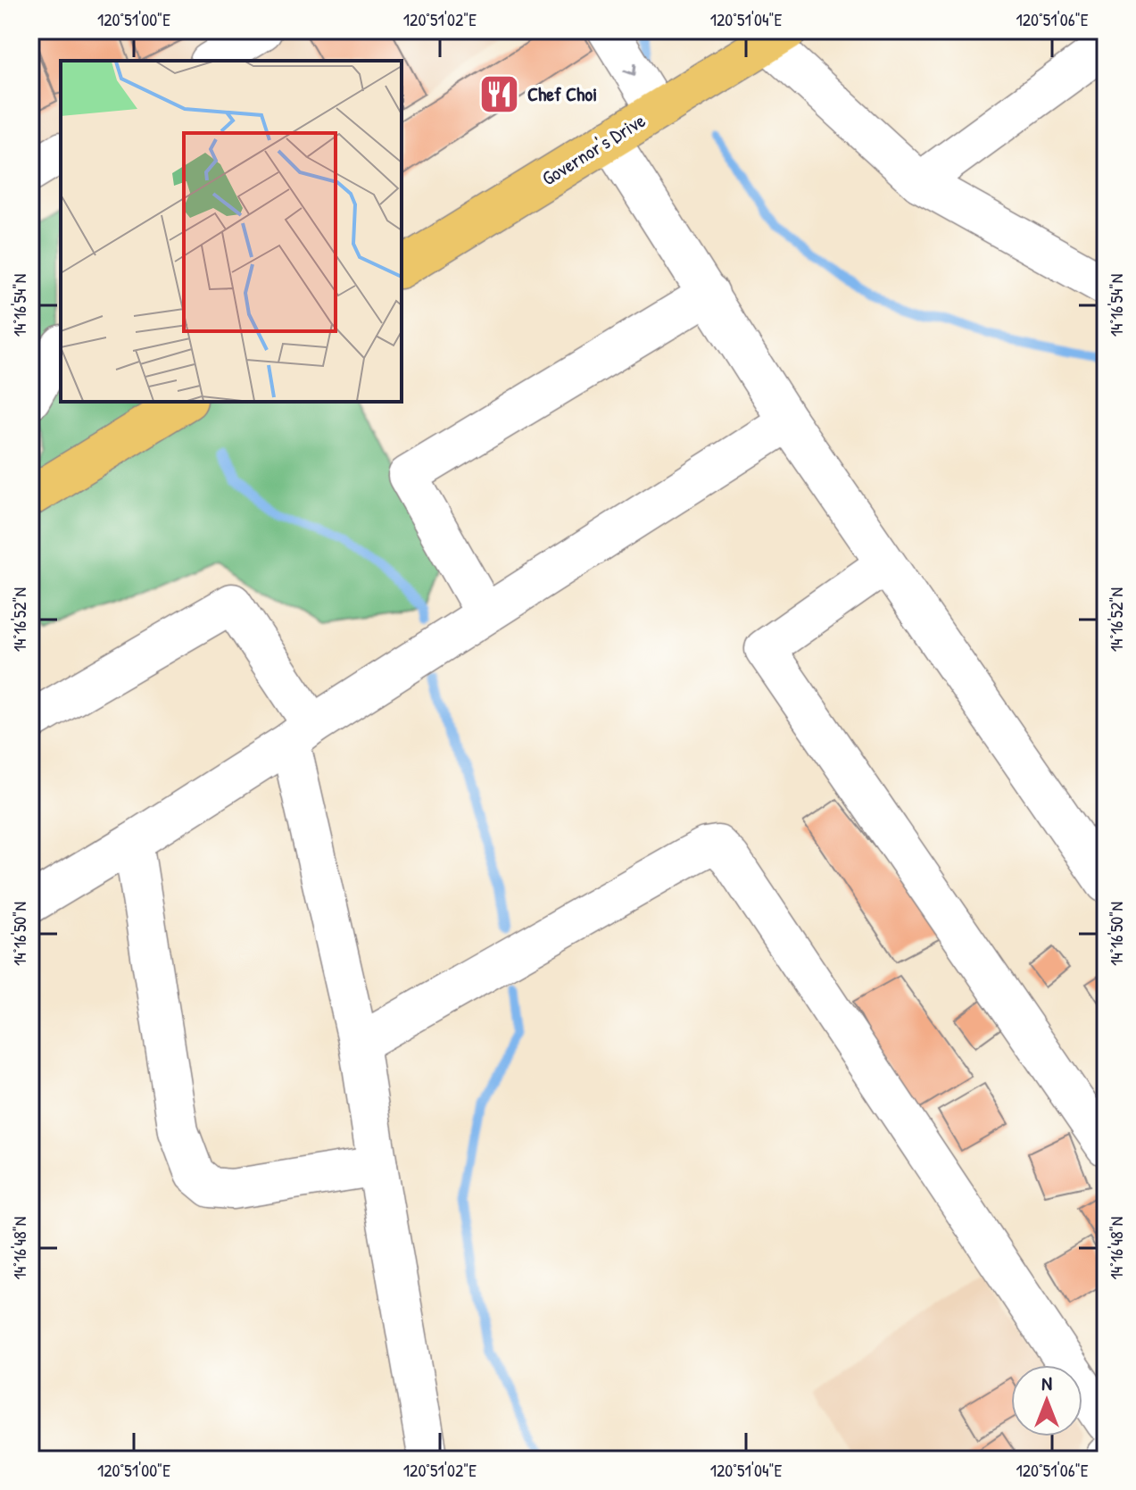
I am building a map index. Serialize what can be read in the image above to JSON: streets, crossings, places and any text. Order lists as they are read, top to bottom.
{
  "streets": {
    "main road": ["Governor's Drive"]
  },
  "places": {
    "restaurant": ["Chef Choi"]
  },
  "north": "top",
  "coordinates": [
    "120°51'00\"E",
    "120°51'02\"E",
    "120°51'04\"E",
    "120°51'06\"E",
    "14°16'54\"N",
    "14°16'52\"N",
    "14°16'50\"N",
    "14°16'48\"N"
  ]
}
